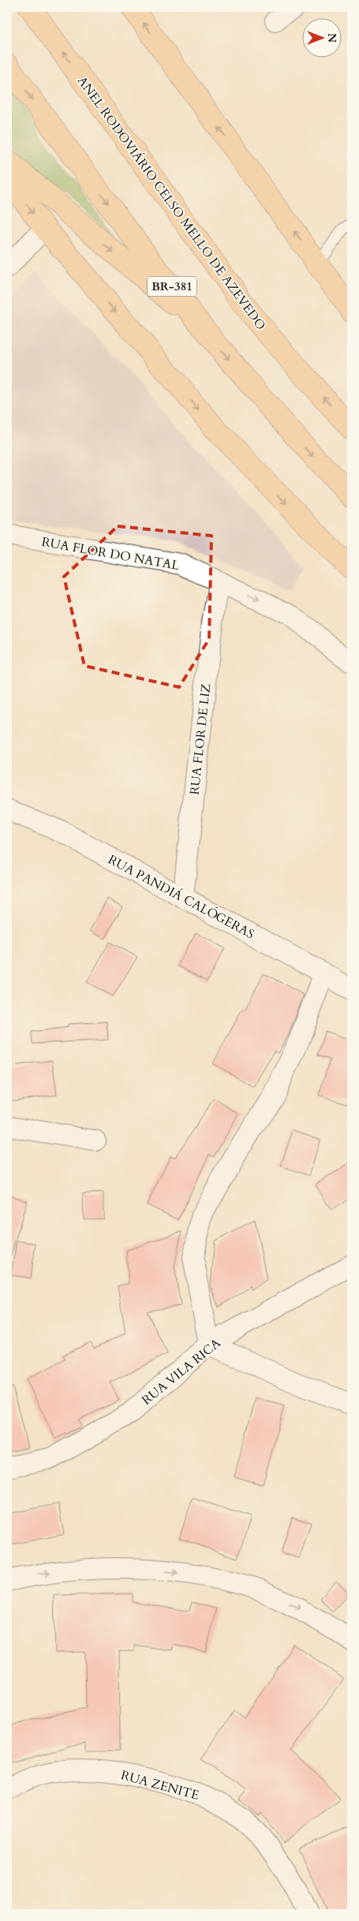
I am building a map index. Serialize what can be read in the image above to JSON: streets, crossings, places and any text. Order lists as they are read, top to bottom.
{
  "streets": {
    "main road": ["ANEL RODOVIÁRIO CELSO MELLO DE AZEVEDO", "BR-381"],
    "street": [
      "RUA FLOR DO NATAL",
      "RUA FLOR DE LIZ",
      "RUA PANDIÁ CALÓGERAS",
      "RUA VILA RICA",
      "RUA ZENITE"
    ]
  },
  "crossings": [
    ["RUA FLOR DO NATAL", "RUA FLOR DE LIZ"],
    ["RUA FLOR DE LIZ", "RUA PANDIÁ CALÓGERAS"]
  ],
  "one_way": ["RUA FLOR DO NATAL"],
  "north": "right"
}
